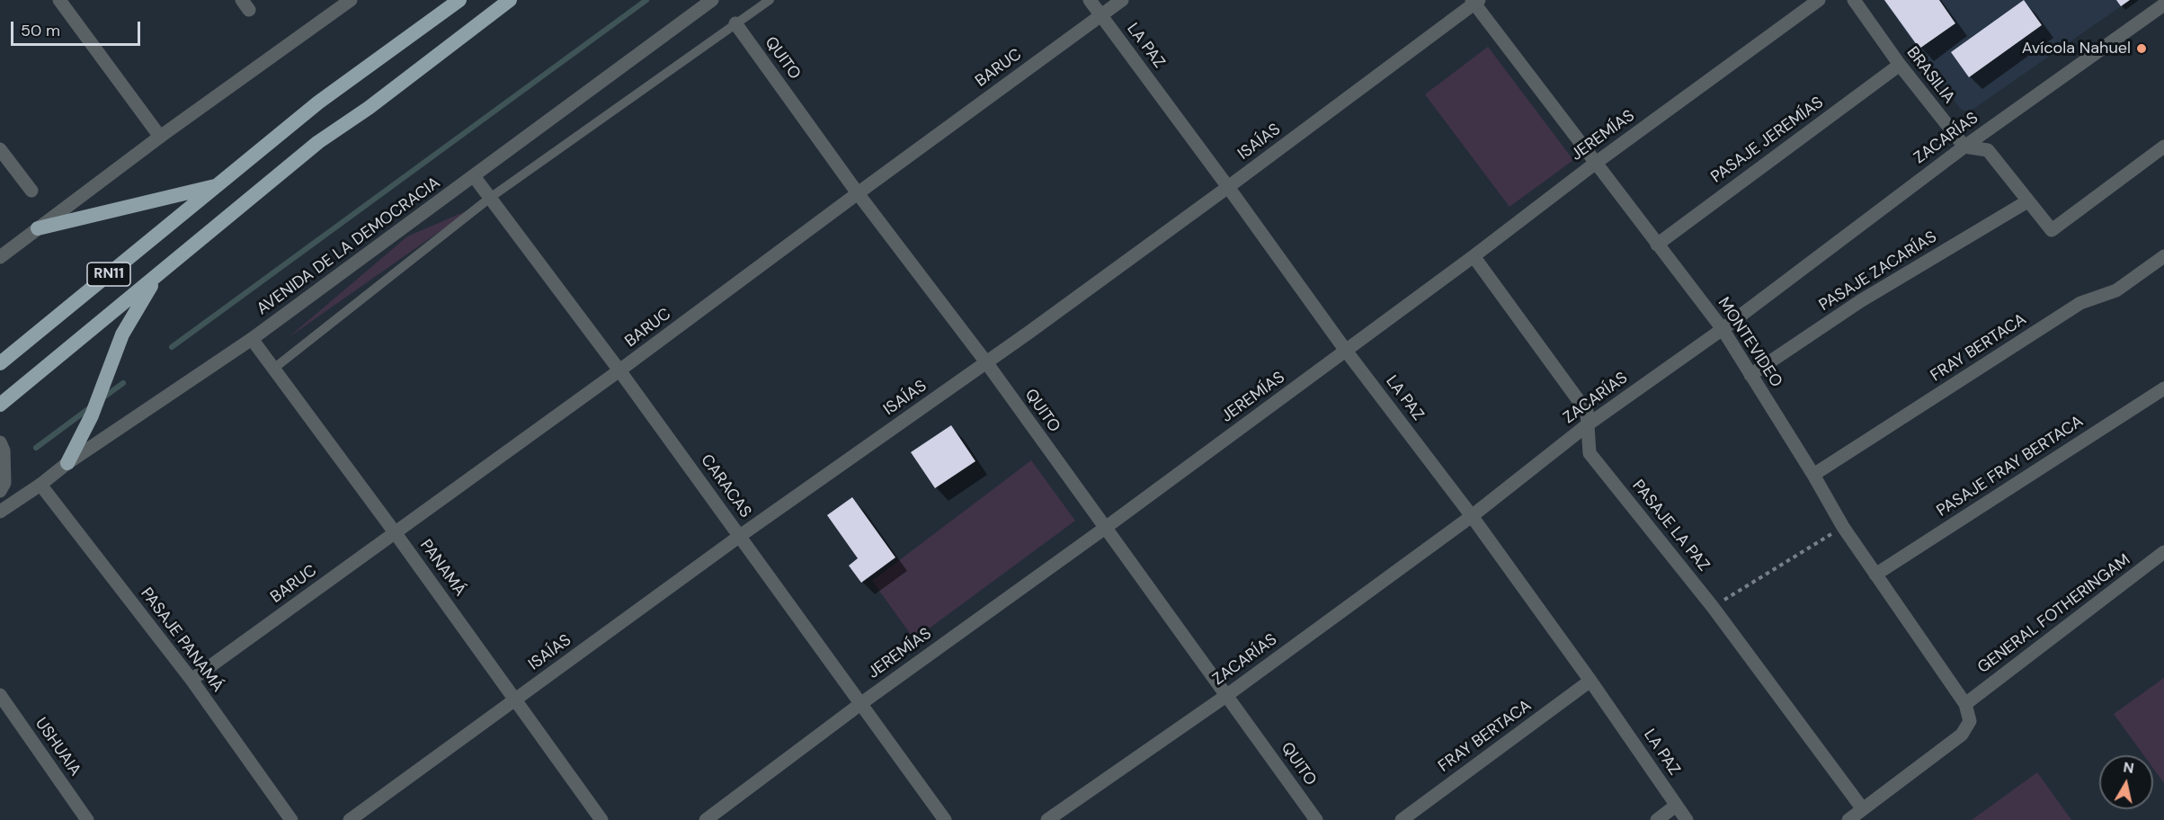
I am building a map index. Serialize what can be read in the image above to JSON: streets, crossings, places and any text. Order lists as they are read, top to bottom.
{
  "streets": {
    "highway": ["RN11"],
    "street": [
      "LA PAZ",
      "QUITO",
      "BARUC",
      "BRASILIA",
      "JEREMÍAS",
      "ZACARÍAS",
      "PASAJE JEREMÍAS",
      "ISAÍAS",
      "AVENIDA DE LA DEMOCRACIA",
      "PASAJE ZACARÍAS",
      "MONTEVIDEO",
      "FRAY BERTACA",
      "PASAJE FRAY BERTACA",
      "CARACAS",
      "PASAJE LA PAZ",
      "PANAMÁ",
      "GENERAL FOTHERINGAM",
      "PASAJE PANAMÁ",
      "USHUAIA"
    ]
  },
  "crossings": [
    ["LA PAZ", "BARUC"],
    ["LA PAZ", "JEREMÍAS"],
    ["LA PAZ", "ZACARÍAS"],
    ["LA PAZ", "ISAÍAS"],
    ["LA PAZ", "FRAY BERTACA"],
    ["QUITO", "BARUC"],
    ["QUITO", "JEREMÍAS"],
    ["QUITO", "ZACARÍAS"],
    ["QUITO", "ISAÍAS"],
    ["BARUC", "CARACAS"],
    ["BARUC", "PANAMÁ"],
    ["BARUC", "PASAJE PANAMÁ"],
    ["BRASILIA", "ZACARÍAS"],
    ["BRASILIA", "PASAJE JEREMÍAS"],
    ["JEREMÍAS", "MONTEVIDEO"],
    ["JEREMÍAS", "CARACAS"],
    ["JEREMÍAS", "PASAJE LA PAZ"],
    ["ZACARÍAS", "MONTEVIDEO"],
    ["ZACARÍAS", "PASAJE LA PAZ"],
    ["PASAJE JEREMÍAS", "MONTEVIDEO"],
    ["ISAÍAS", "MONTEVIDEO"],
    ["ISAÍAS", "CARACAS"],
    ["ISAÍAS", "PANAMÁ"],
    ["AVENIDA DE LA DEMOCRACIA", "CARACAS"],
    ["AVENIDA DE LA DEMOCRACIA", "PANAMÁ"],
    ["AVENIDA DE LA DEMOCRACIA", "PASAJE PANAMÁ"],
    ["PASAJE ZACARÍAS", "MONTEVIDEO"],
    ["MONTEVIDEO", "FRAY BERTACA"],
    ["MONTEVIDEO", "PASAJE FRAY BERTACA"],
    ["MONTEVIDEO", "PASAJE LA PAZ"],
    ["MONTEVIDEO", "GENERAL FOTHERINGAM"]
  ],
  "places": ["Avícola Nahuel"],
  "scale_bar": "50 m",
  "north": "top"
}
